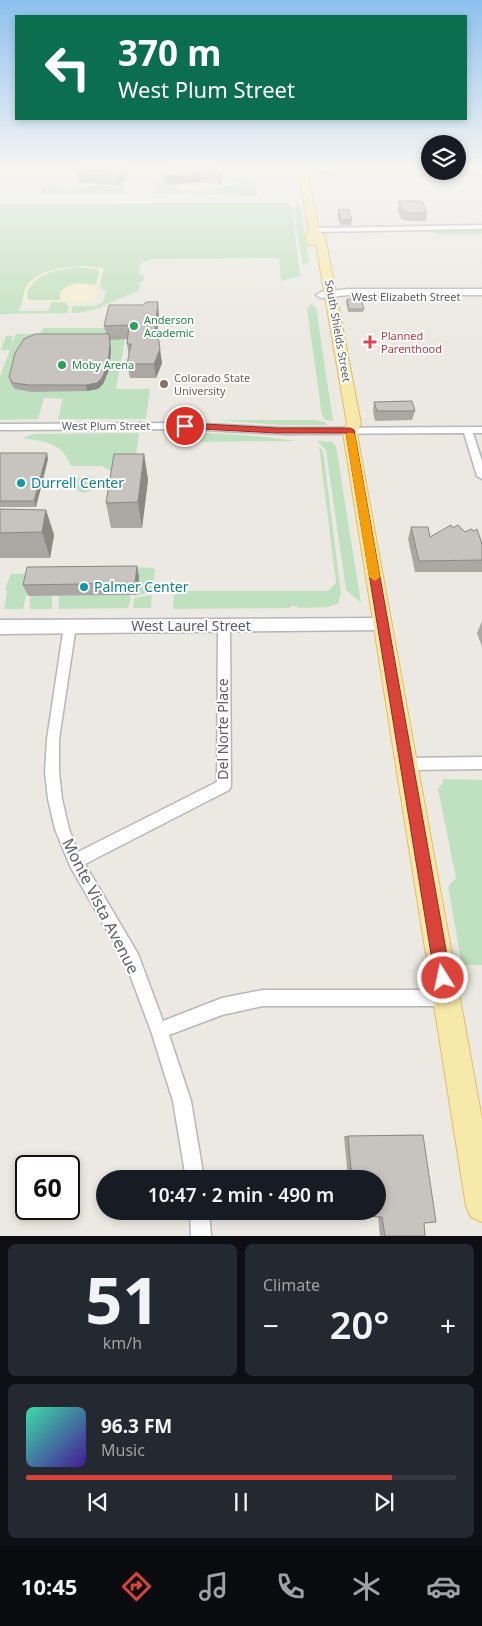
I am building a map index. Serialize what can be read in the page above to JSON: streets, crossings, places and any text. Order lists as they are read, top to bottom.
{
  "streets": {
    "main road": ["West Elizabeth Street", "South Shields Street", "West Laurel Street"],
    "street": ["West Plum Street", "Del Norte Place", "Monte Vista Avenue"]
  },
  "crossings": [
    ["West Elizabeth Street", "South Shields Street"],
    ["South Shields Street", "West Plum Street"],
    ["South Shields Street", "West Laurel Street"],
    ["West Laurel Street", "Del Norte Place"],
    ["West Laurel Street", "Monte Vista Avenue"],
    ["Del Norte Place", "Monte Vista Avenue"]
  ],
  "places": {
    "other": [
      "Anderson Academic",
      "Moby Arena",
      "Colorado State University",
      "Durrell Center",
      "Palmer Center"
    ],
    "health": ["Planned Parenthood"]
  },
  "page": {
    "turn": ["370 m", "West Plum Street"],
    "limit": "60",
    "trip": "10:47 · 2 min · 490 m",
    "tile": [
      ["51", "km/h"],
      "Climate"
    ],
    "heat": ["−", "20°", "+"],
    "song": ["96.3 FM", "Music"],
    "tabs": "10:45"
  }
}
